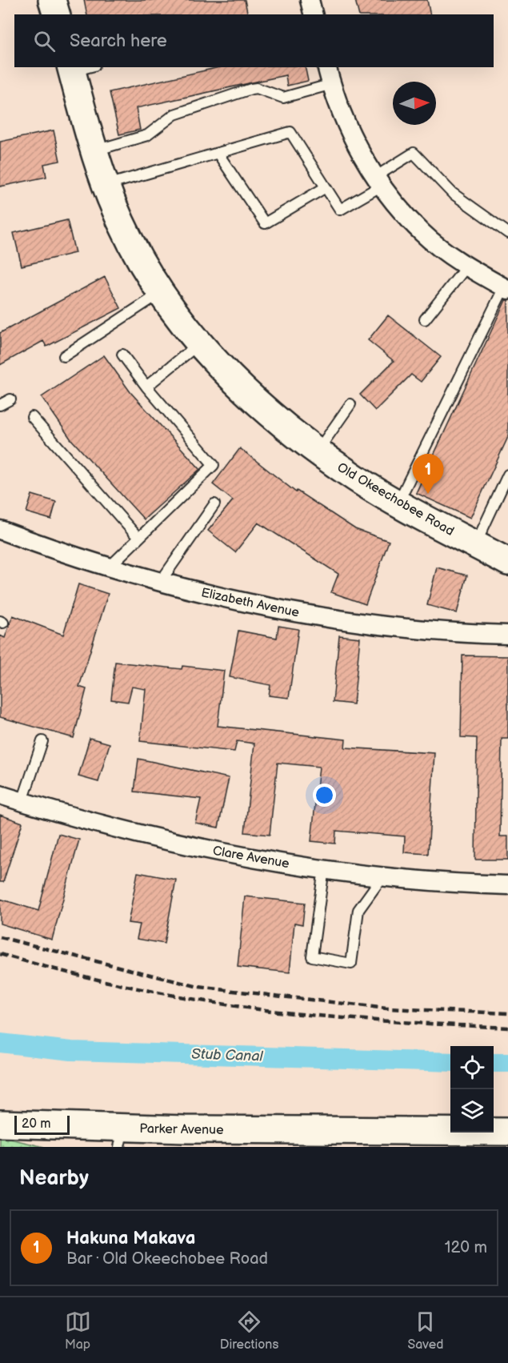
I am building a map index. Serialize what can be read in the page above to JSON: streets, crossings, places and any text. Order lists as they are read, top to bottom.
{
  "streets": {
    "street": [
      "Old Okeechobee Road",
      "Elizabeth Avenue",
      "Clare Avenue",
      "Parker Avenue"
    ]
  },
  "water": ["Stub Canal"],
  "scale_bar": "20 m",
  "north": "right",
  "page": {
    "search": "Search here",
    "pins": "1",
    "scale": "20 m",
    "heading": "Nearby",
    "list": [
      {
        "mark": "1",
        "name": "Hakuna Makava",
        "note": "Bar · Old Okeechobee Road",
        "value": "120 m"
      }
    ],
    "nav": ["Map", "Directions", "Saved"]
  }
}
